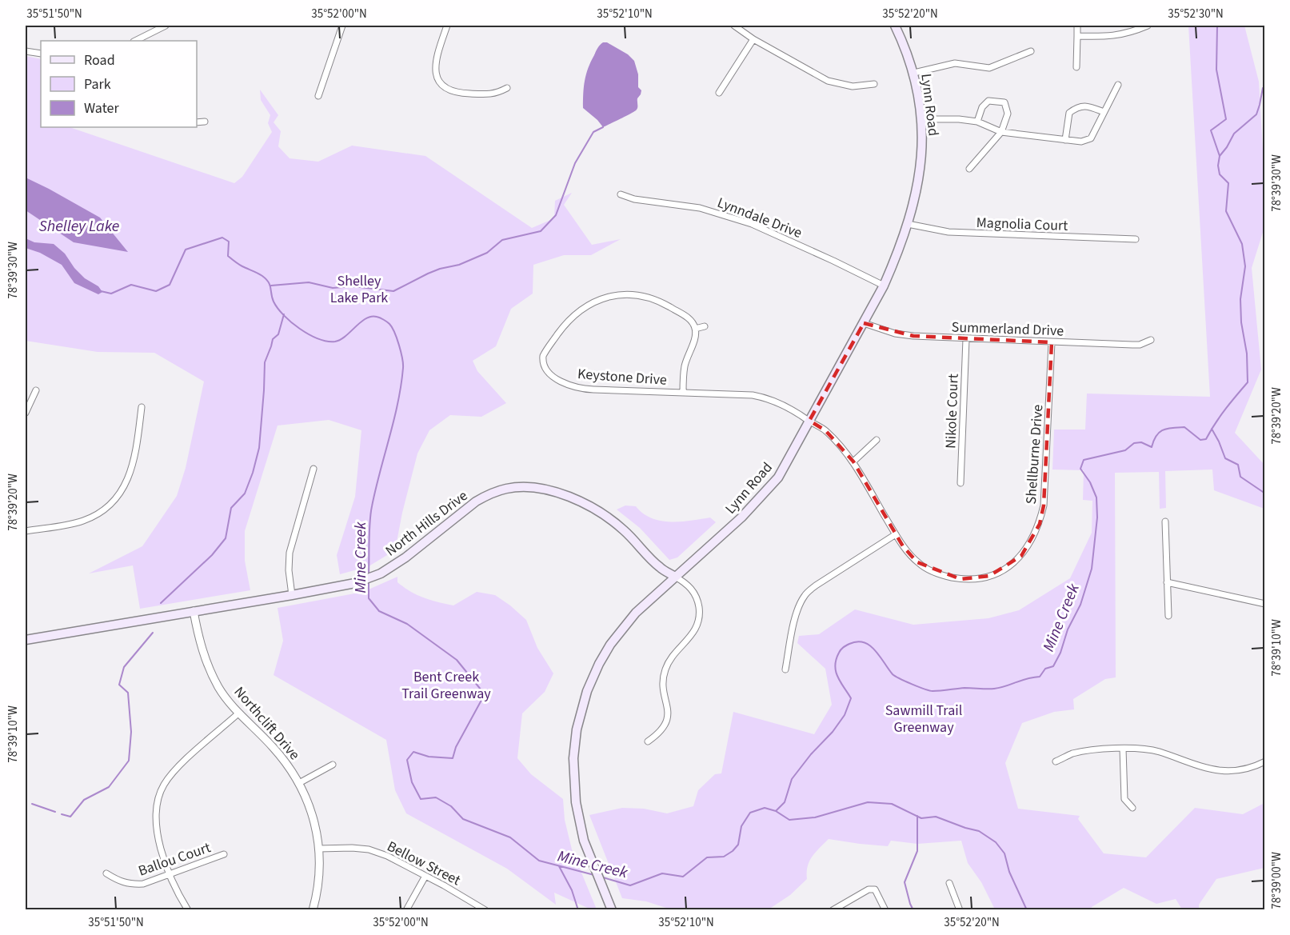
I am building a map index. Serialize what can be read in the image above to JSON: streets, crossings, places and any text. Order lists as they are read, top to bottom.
{
  "streets": {
    "main road": ["Lynn Road", "North Hills Drive"],
    "street": [
      "Lynndale Drive",
      "Magnolia Court",
      "Summerland Drive",
      "Keystone Drive",
      "Nikole Court",
      "Shellburne Drive",
      "Northclift Drive",
      "Ballou Court",
      "Bellow Street"
    ]
  },
  "crossings": [
    ["Lynn Road", "Lynndale Drive"],
    ["Lynn Road", "Magnolia Court"],
    ["Lynn Road", "Summerland Drive"],
    ["Lynn Road", "Keystone Drive"],
    ["Lynn Road", "Shellburne Drive"],
    ["Lynn Road", "North Hills Drive"],
    ["Summerland Drive", "Nikole Court"],
    ["Summerland Drive", "Shellburne Drive"],
    ["Keystone Drive", "Shellburne Drive"],
    ["North Hills Drive", "Northclift Drive"],
    ["Northclift Drive", "Bellow Street"]
  ],
  "water": ["Shelley Lake", "Mine Creek"],
  "parks": ["Shelley Lake Park", "Bent Creek Trail Greenway", "Sawmill Trail Greenway"],
  "legend": ["Road", "Park", "Water"],
  "coordinates": [
    "35°51'50\"N",
    "35°52'00\"N",
    "35°52'10\"N",
    "35°52'20\"N",
    "35°52'30\"N",
    "78°39'30\"W",
    "78°39'20\"W",
    "78°39'10\"W",
    "78°39'00\"W"
  ]
}
